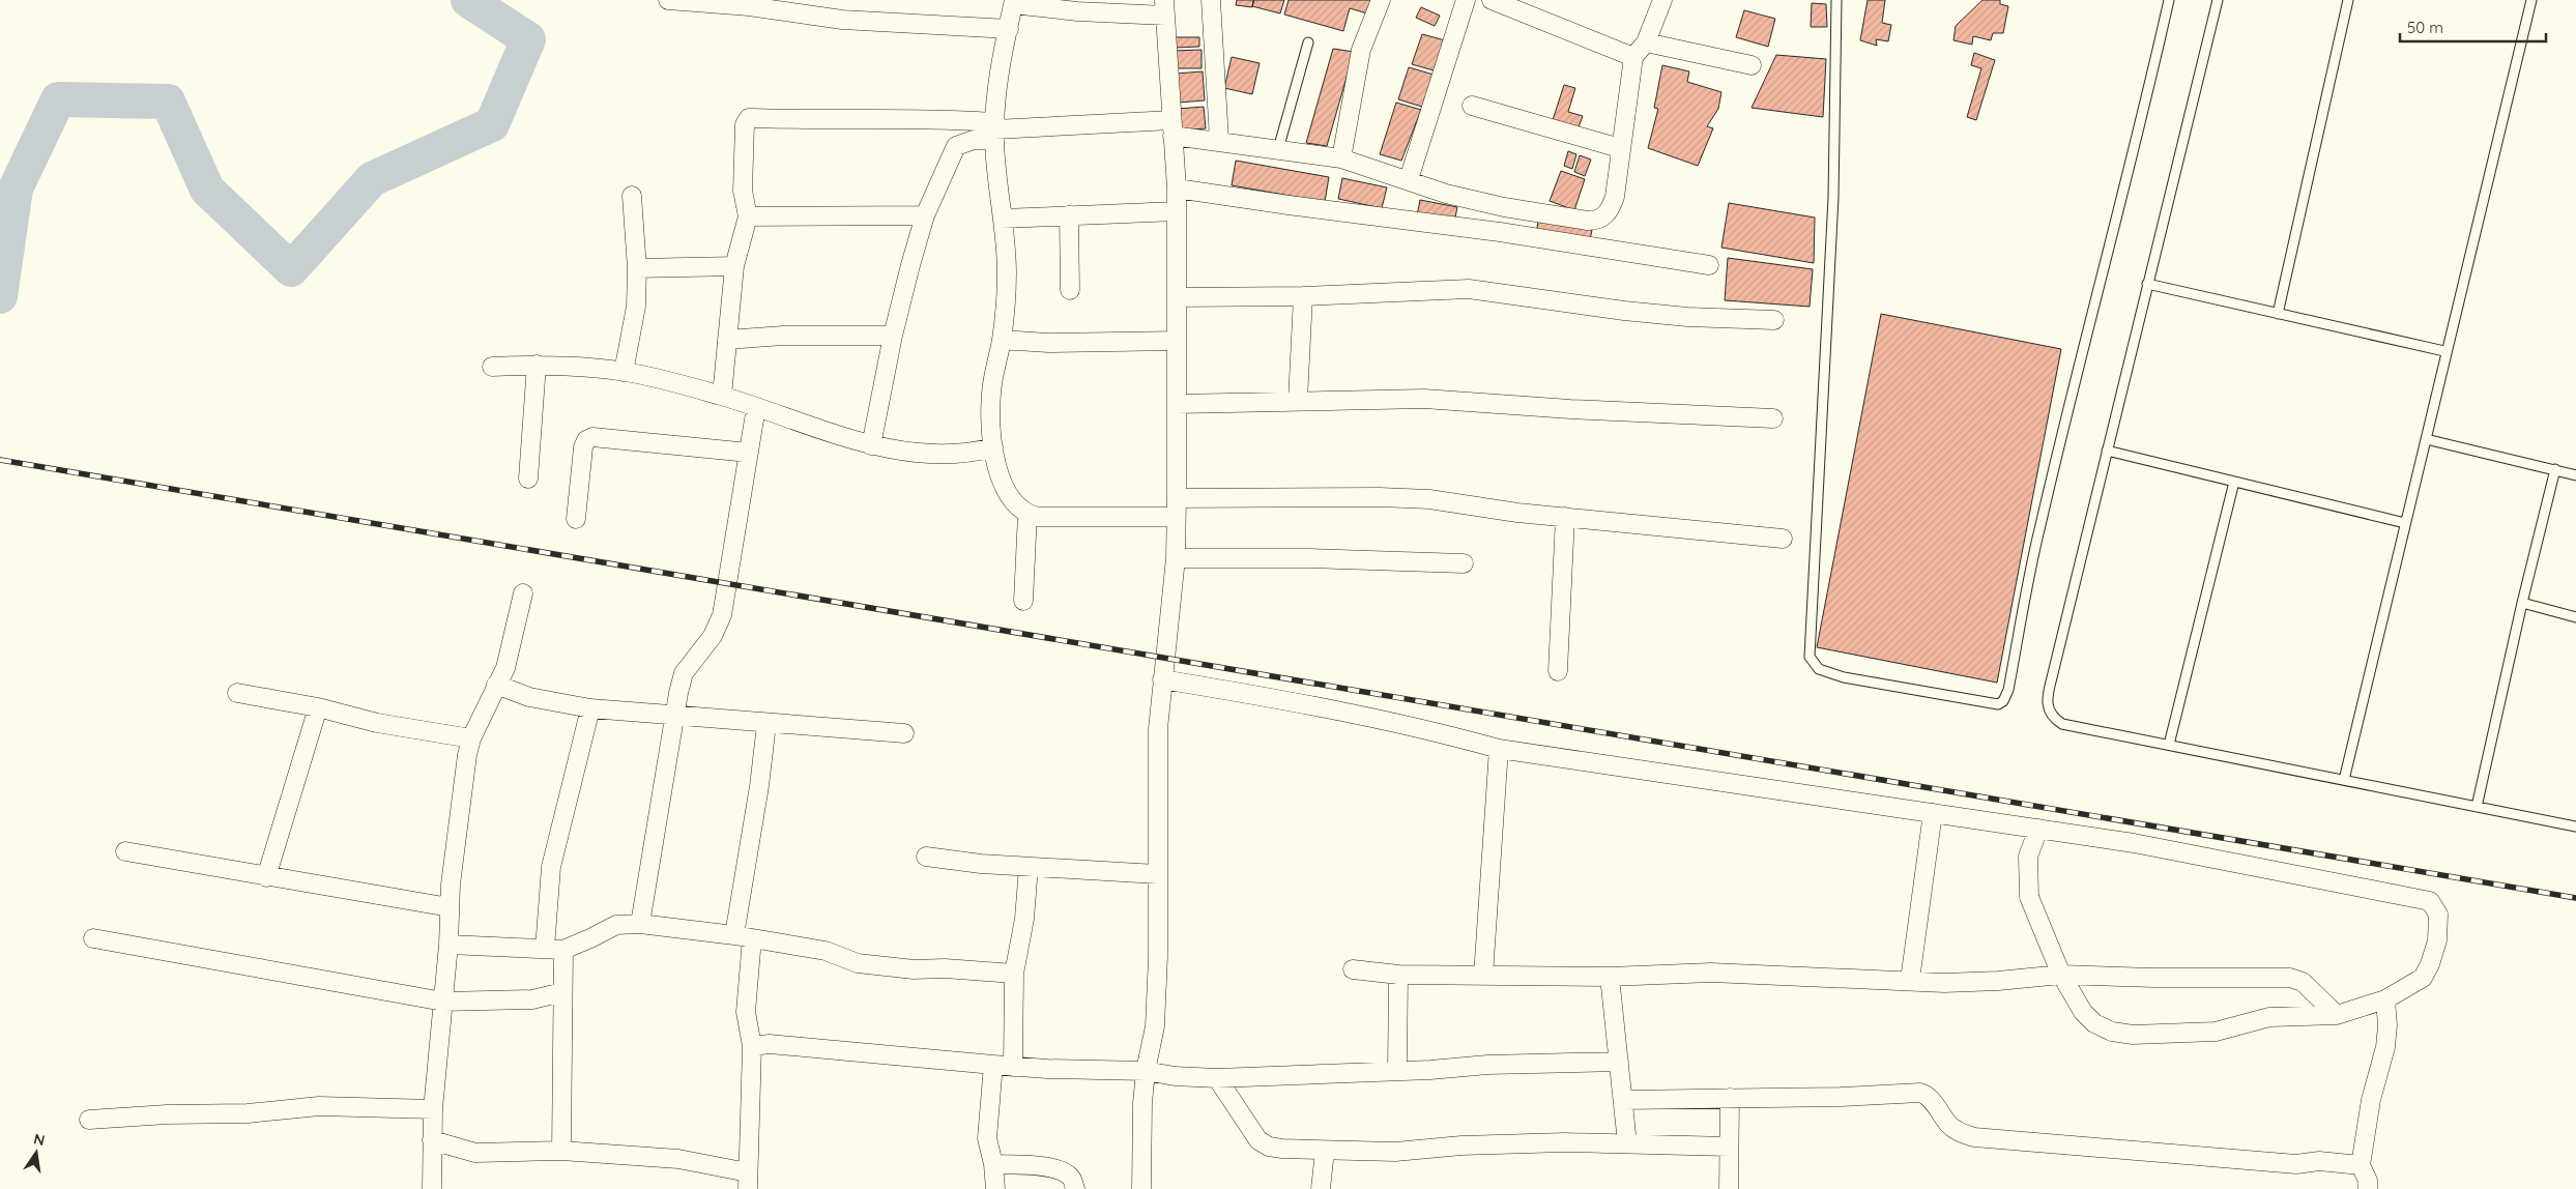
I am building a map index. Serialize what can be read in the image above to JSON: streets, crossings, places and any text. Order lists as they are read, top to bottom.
{
  "scale_bar": "50 m",
  "north": "top"
}
